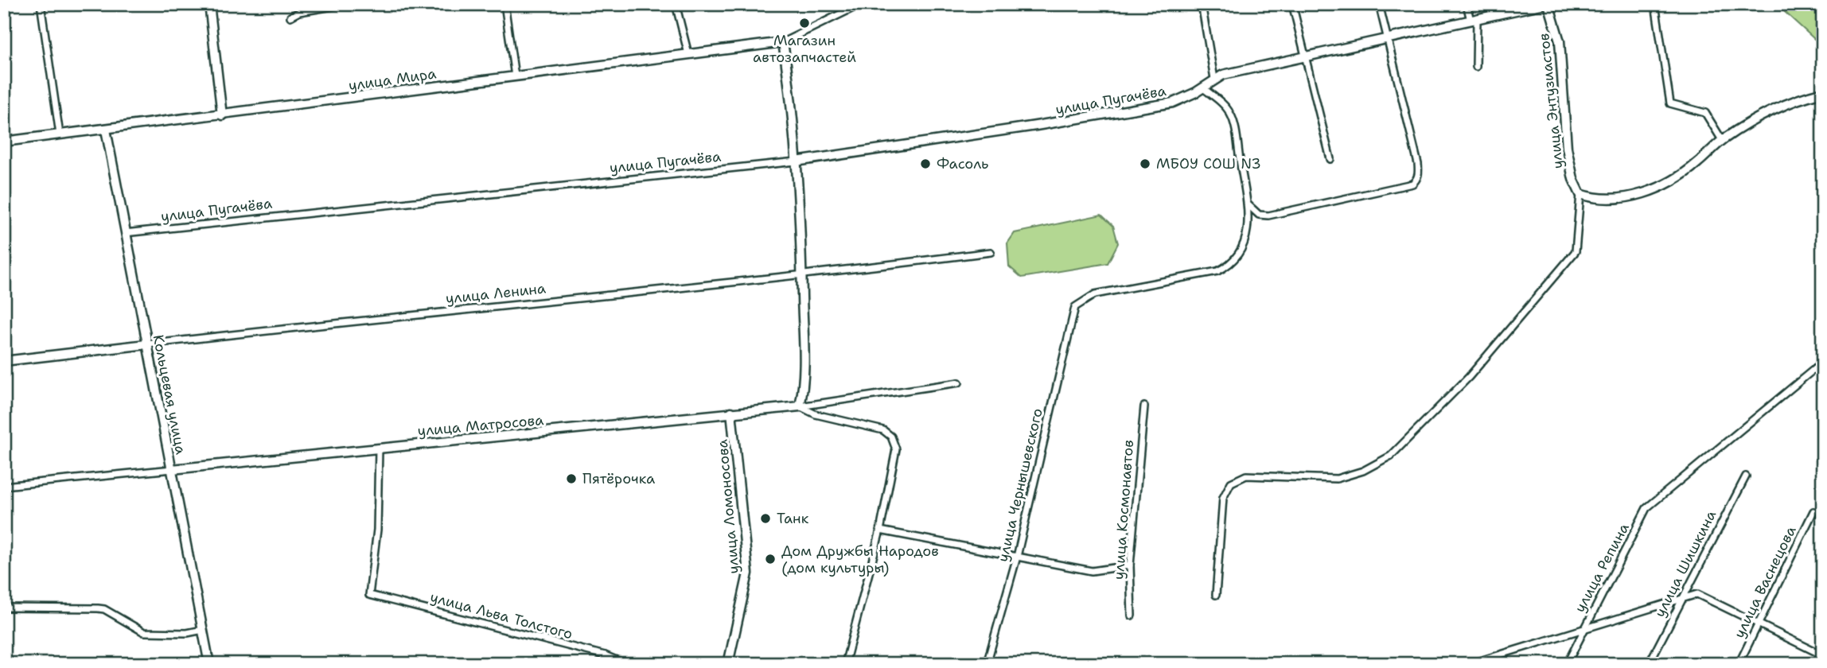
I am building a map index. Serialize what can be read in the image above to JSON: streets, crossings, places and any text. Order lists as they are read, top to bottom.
{
  "streets": {
    "street": [
      "улица Мира",
      "улица Пугачёва",
      "улица Энтузиастов",
      "улица Ленина",
      "Кольцевая улица",
      "улица Матросова",
      "улица Чернышевского",
      "улица Ломоносова",
      "улица Космонавтов",
      "улица Шишкина",
      "улица Репина",
      "улица Васнецова",
      "улица Льва Толстого"
    ]
  },
  "crossings": [
    ["улица Мира", "Кольцевая улица"],
    ["улица Пугачёва", "улица Энтузиастов"],
    ["улица Пугачёва", "Кольцевая улица"],
    ["улица Ленина", "Кольцевая улица"],
    ["Кольцевая улица", "улица Матросова"],
    ["улица Матросова", "улица Ломоносова"],
    ["улица Матросова", "улица Льва Толстого"]
  ],
  "places": [
    "Магазин автозапчастей",
    "Фасоль",
    "МБОУ СОШ N3",
    "Пятёрочка",
    "Танк",
    "Дом Дружбы Народов (дом культуры)"
  ]
}
